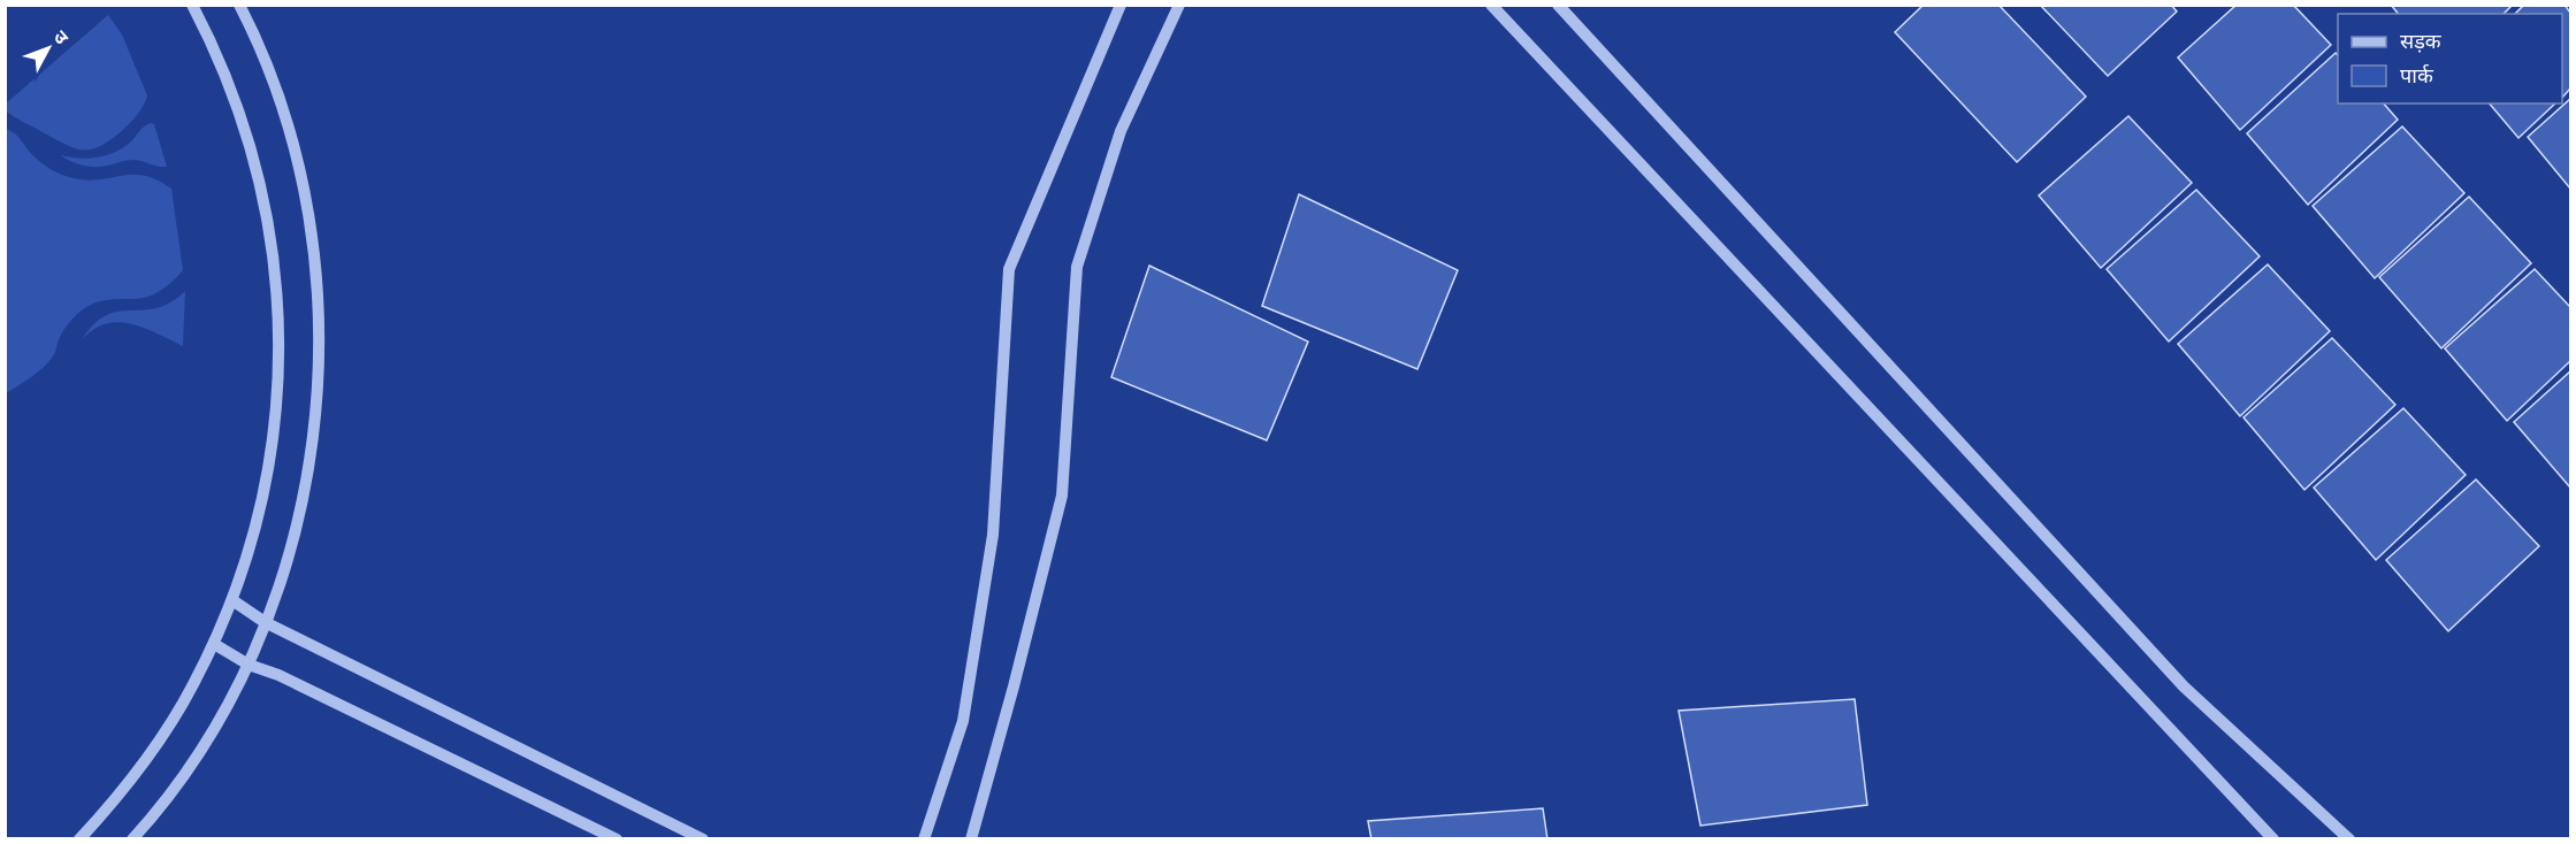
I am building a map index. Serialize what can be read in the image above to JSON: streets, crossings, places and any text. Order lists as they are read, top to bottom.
{
  "legend": ["सड़क", "पार्क"],
  "north": "top right"
}
